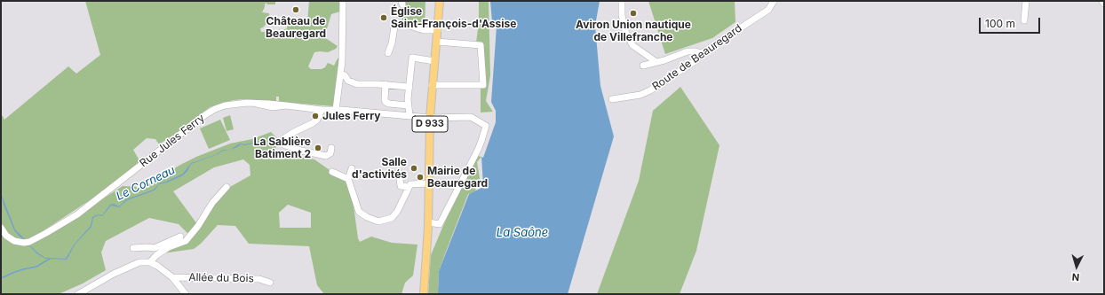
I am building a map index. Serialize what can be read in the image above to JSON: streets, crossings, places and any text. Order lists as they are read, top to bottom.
{
  "streets": {
    "main road": ["D 933"],
    "street": ["Route de Beauregard", "Rue Jules Ferry", "Allée du Bois"]
  },
  "crossings": [
    ["D 933", "Rue Jules Ferry"]
  ],
  "water": ["Le Corneau", "La Saône"],
  "places": [
    "Château de Beauregard",
    "Aviron Union nautique de Villefranche",
    "Église Saint-François-d'Assise",
    "Jules Ferry",
    "La Sablière Batiment 2",
    "Salle d'activités",
    "Mairie de Beauregard"
  ],
  "scale_bar": "100 m",
  "north": "bottom"
}
